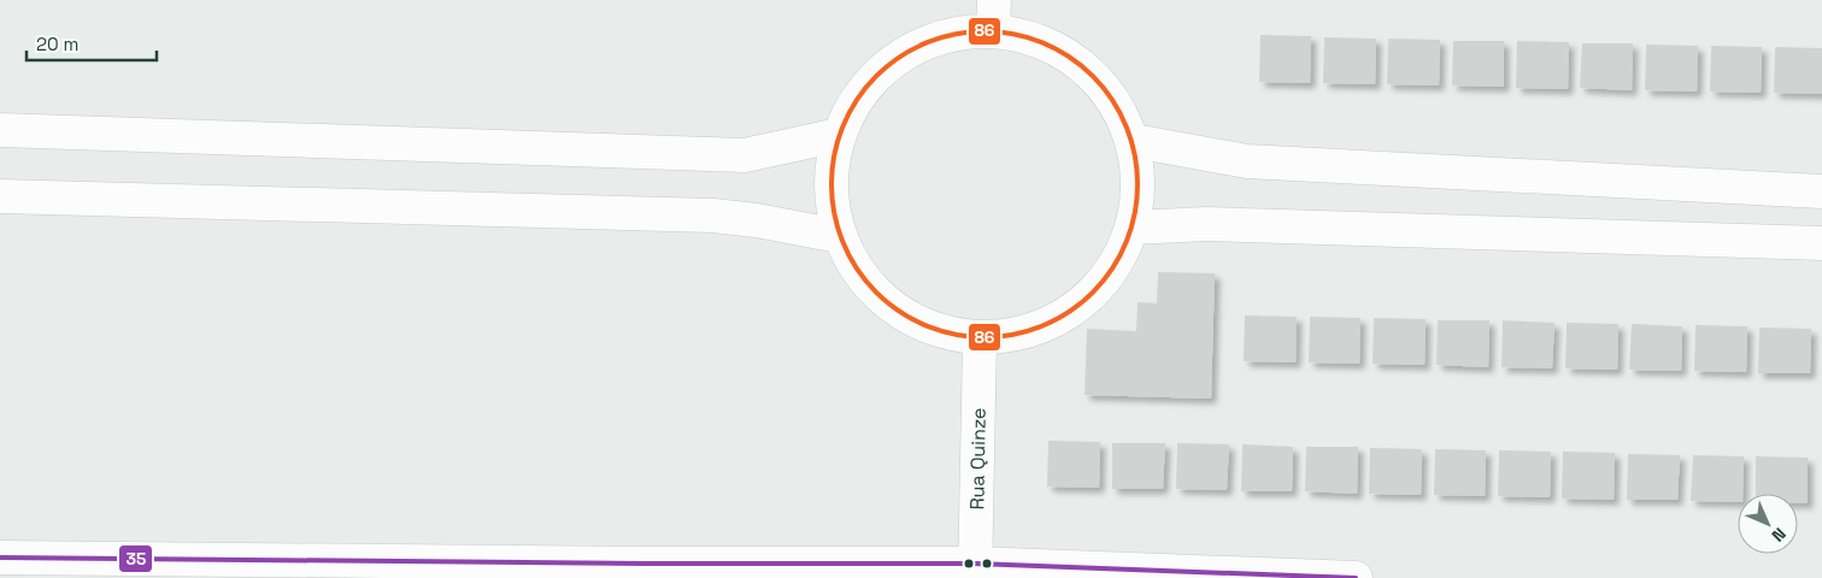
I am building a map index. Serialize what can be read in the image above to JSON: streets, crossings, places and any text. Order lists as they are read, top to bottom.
{
  "streets": {
    "street": ["Rua Quinze"]
  },
  "lines": ["transit line 86", "transit line 35"],
  "scale_bar": "20 m",
  "north": "bottom right"
}
